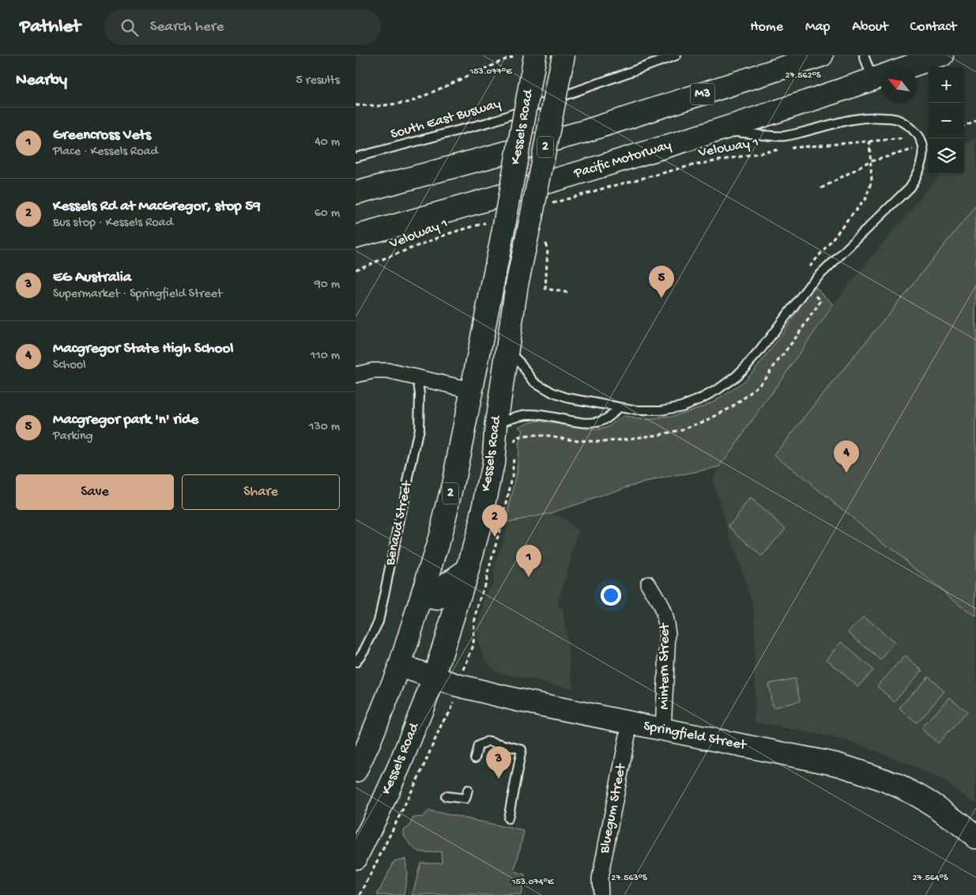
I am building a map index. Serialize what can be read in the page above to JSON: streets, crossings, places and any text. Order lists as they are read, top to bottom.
{
  "streets": {
    "main road": [
      "M3",
      "Kessels Road",
      "2",
      "Pacific Motorway",
      "Springfield Street"
    ],
    "street": ["Mintern Street", "Bluegum Street"],
    "lane": ["South East Busway", "Benaud Street"],
    "path": ["Veloway 1"]
  },
  "crossings": [
    ["Kessels Road", "Veloway 1"],
    ["Kessels Road", "Springfield Street"],
    ["Mintern Street", "Springfield Street"],
    ["Springfield Street", "Bluegum Street"]
  ],
  "north": "top left",
  "page": {
    "header": "Pathlet",
    "search": "Search here",
    "nav": [
      "Home",
      "Map",
      "About",
      "Contact"
    ],
    "heading": ["Nearby", "5 results"],
    "map_buttons": ["+", "−"],
    "list": [
      {
        "mark": "1",
        "name": "Greencross Vets",
        "note": "Place · Kessels Road",
        "value": "40 m"
      },
      {
        "mark": "2",
        "name": "Kessels Rd at MacGregor, stop 59",
        "note": "Bus stop · Kessels Road",
        "value": "60 m"
      },
      {
        "mark": "3",
        "name": "EG Australia",
        "note": "Supermarket · Springfield Street",
        "value": "90 m"
      },
      {
        "mark": "4",
        "name": "Macgregor State High School",
        "note": "School",
        "value": "110 m"
      },
      {
        "mark": "5",
        "name": "Macgregor park 'n' ride",
        "note": "Parking",
        "value": "130 m"
      }
    ],
    "pins": [
      "5",
      "4",
      "2",
      "1",
      "3"
    ],
    "buttons": ["Save", "Share"]
  },
  "coordinates": [
    "153.077°E",
    "27.562°S",
    "27.563°S",
    "27.564°S",
    "153.074°E"
  ]
}
